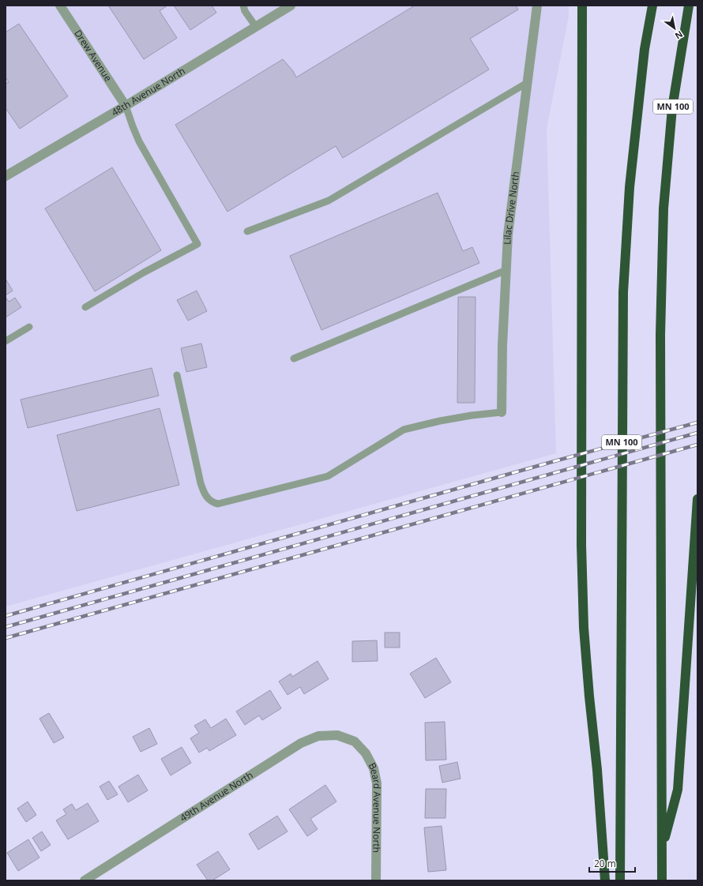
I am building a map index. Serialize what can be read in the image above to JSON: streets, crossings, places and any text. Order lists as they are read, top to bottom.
{
  "streets": {
    "highway": ["MN 100"],
    "street": [
      "Drew Avenue",
      "48th Avenue North",
      "Lilac Drive North",
      "49th Avenue North",
      "Beard Avenue North"
    ]
  },
  "crossings": [
    ["Drew Avenue", "48th Avenue North"],
    ["49th Avenue North", "Beard Avenue North"]
  ],
  "scale_bar": "20 m",
  "north": "bottom right"
}
